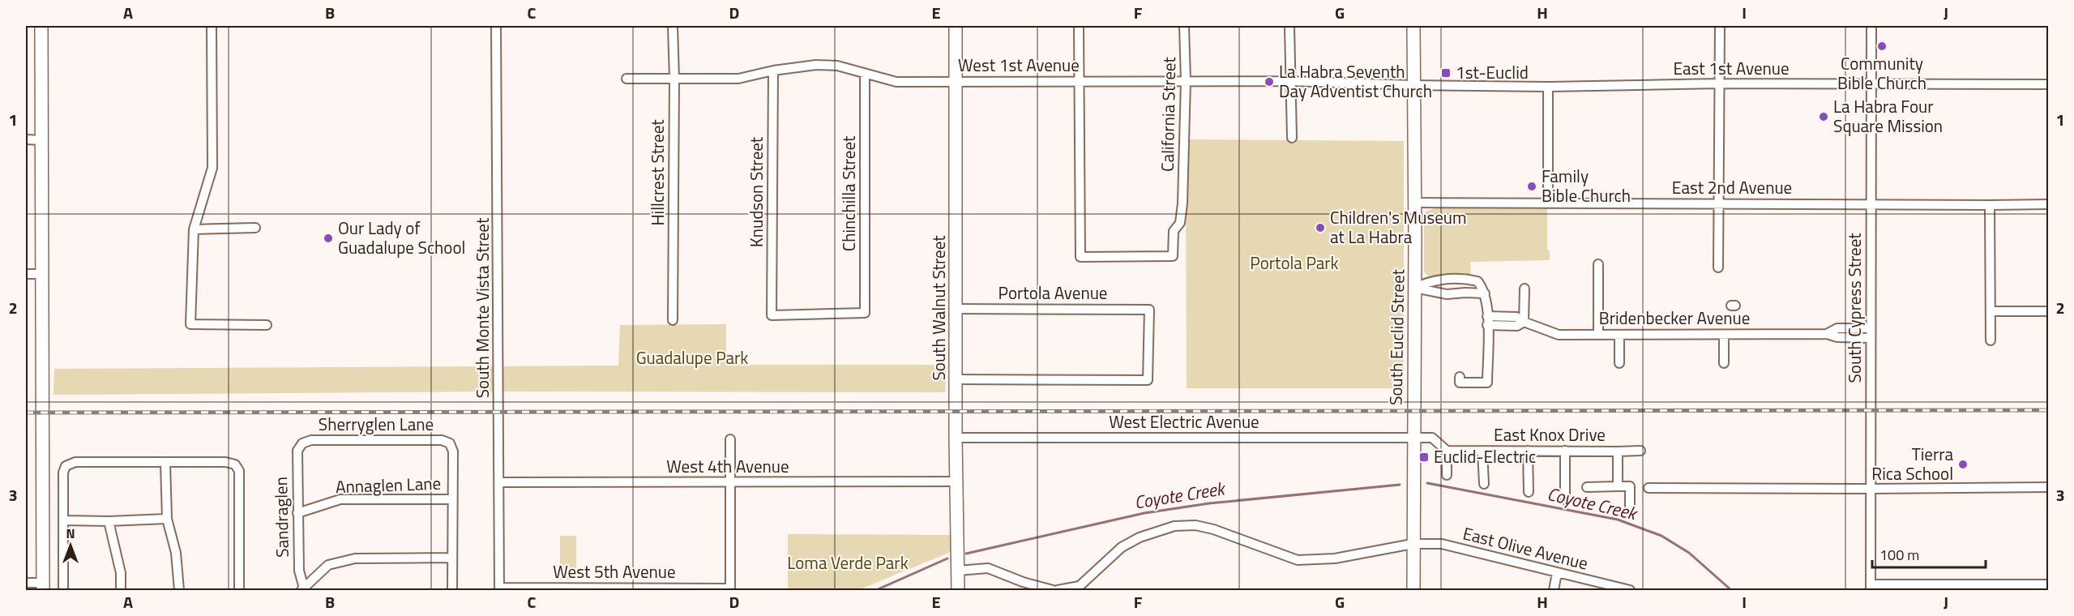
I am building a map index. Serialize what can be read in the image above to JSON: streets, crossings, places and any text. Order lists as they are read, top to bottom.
{
  "streets": {
    "street": [
      "West 1st Avenue",
      "East 1st Avenue",
      "California Street",
      "Hillcrest Street",
      "East 2nd Avenue",
      "Knudson Street",
      "Chinchilla Street",
      "Portola Avenue",
      "South Monte Vista Street",
      "South Walnut Street",
      "South Cypress Street",
      "Bridenbecker Avenue",
      "South Euclid Street",
      "West Electric Avenue",
      "Sherryglen Lane",
      "East Knox Drive",
      "West 4th Avenue",
      "Annaglen Lane",
      "Sandraglen",
      "East Olive Avenue",
      "West 5th Avenue"
    ]
  },
  "crossings": [
    ["West 1st Avenue", "East 1st Avenue"],
    ["West 1st Avenue", "California Street"],
    ["West 1st Avenue", "Hillcrest Street"],
    ["West 1st Avenue", "Knudson Street"],
    ["West 1st Avenue", "Chinchilla Street"],
    ["West 1st Avenue", "South Walnut Street"],
    ["West 1st Avenue", "South Euclid Street"],
    ["East 1st Avenue", "South Cypress Street"],
    ["East 1st Avenue", "South Euclid Street"],
    ["East 2nd Avenue", "South Cypress Street"],
    ["East 2nd Avenue", "South Euclid Street"],
    ["Knudson Street", "Chinchilla Street"],
    ["Portola Avenue", "South Walnut Street"],
    ["South Monte Vista Street", "West 4th Avenue"],
    ["South Monte Vista Street", "West 5th Avenue"],
    ["South Walnut Street", "West Electric Avenue"],
    ["South Walnut Street", "West 4th Avenue"],
    ["South Cypress Street", "Bridenbecker Avenue"],
    ["South Euclid Street", "West Electric Avenue"],
    ["South Euclid Street", "East Olive Avenue"],
    ["Sherryglen Lane", "Annaglen Lane"],
    ["Sherryglen Lane", "Sandraglen"],
    ["Annaglen Lane", "Sandraglen"]
  ],
  "water": ["Coyote Creek"],
  "parks": ["Portola Park", "Guadalupe Park", "Loma Verde Park"],
  "places": {
    "other": [
      "Community Bible Church",
      "La Habra Seventh Day Adventist Church",
      "La Habra Four Square Mission",
      "Family Bible Church",
      "Children's Museum at La Habra",
      "Our Lady of Guadalupe School",
      "Tierra Rica School"
    ],
    "transit": ["1st-Euclid", "Euclid-Electric"]
  },
  "scale_bar": "100 m",
  "north": "top",
  "grid": {
    "columns": [
      "A",
      "B",
      "C",
      "D",
      "E",
      "F",
      "G",
      "H",
      "I",
      "J"
    ],
    "rows": ["1", "2", "3"]
  }
}
